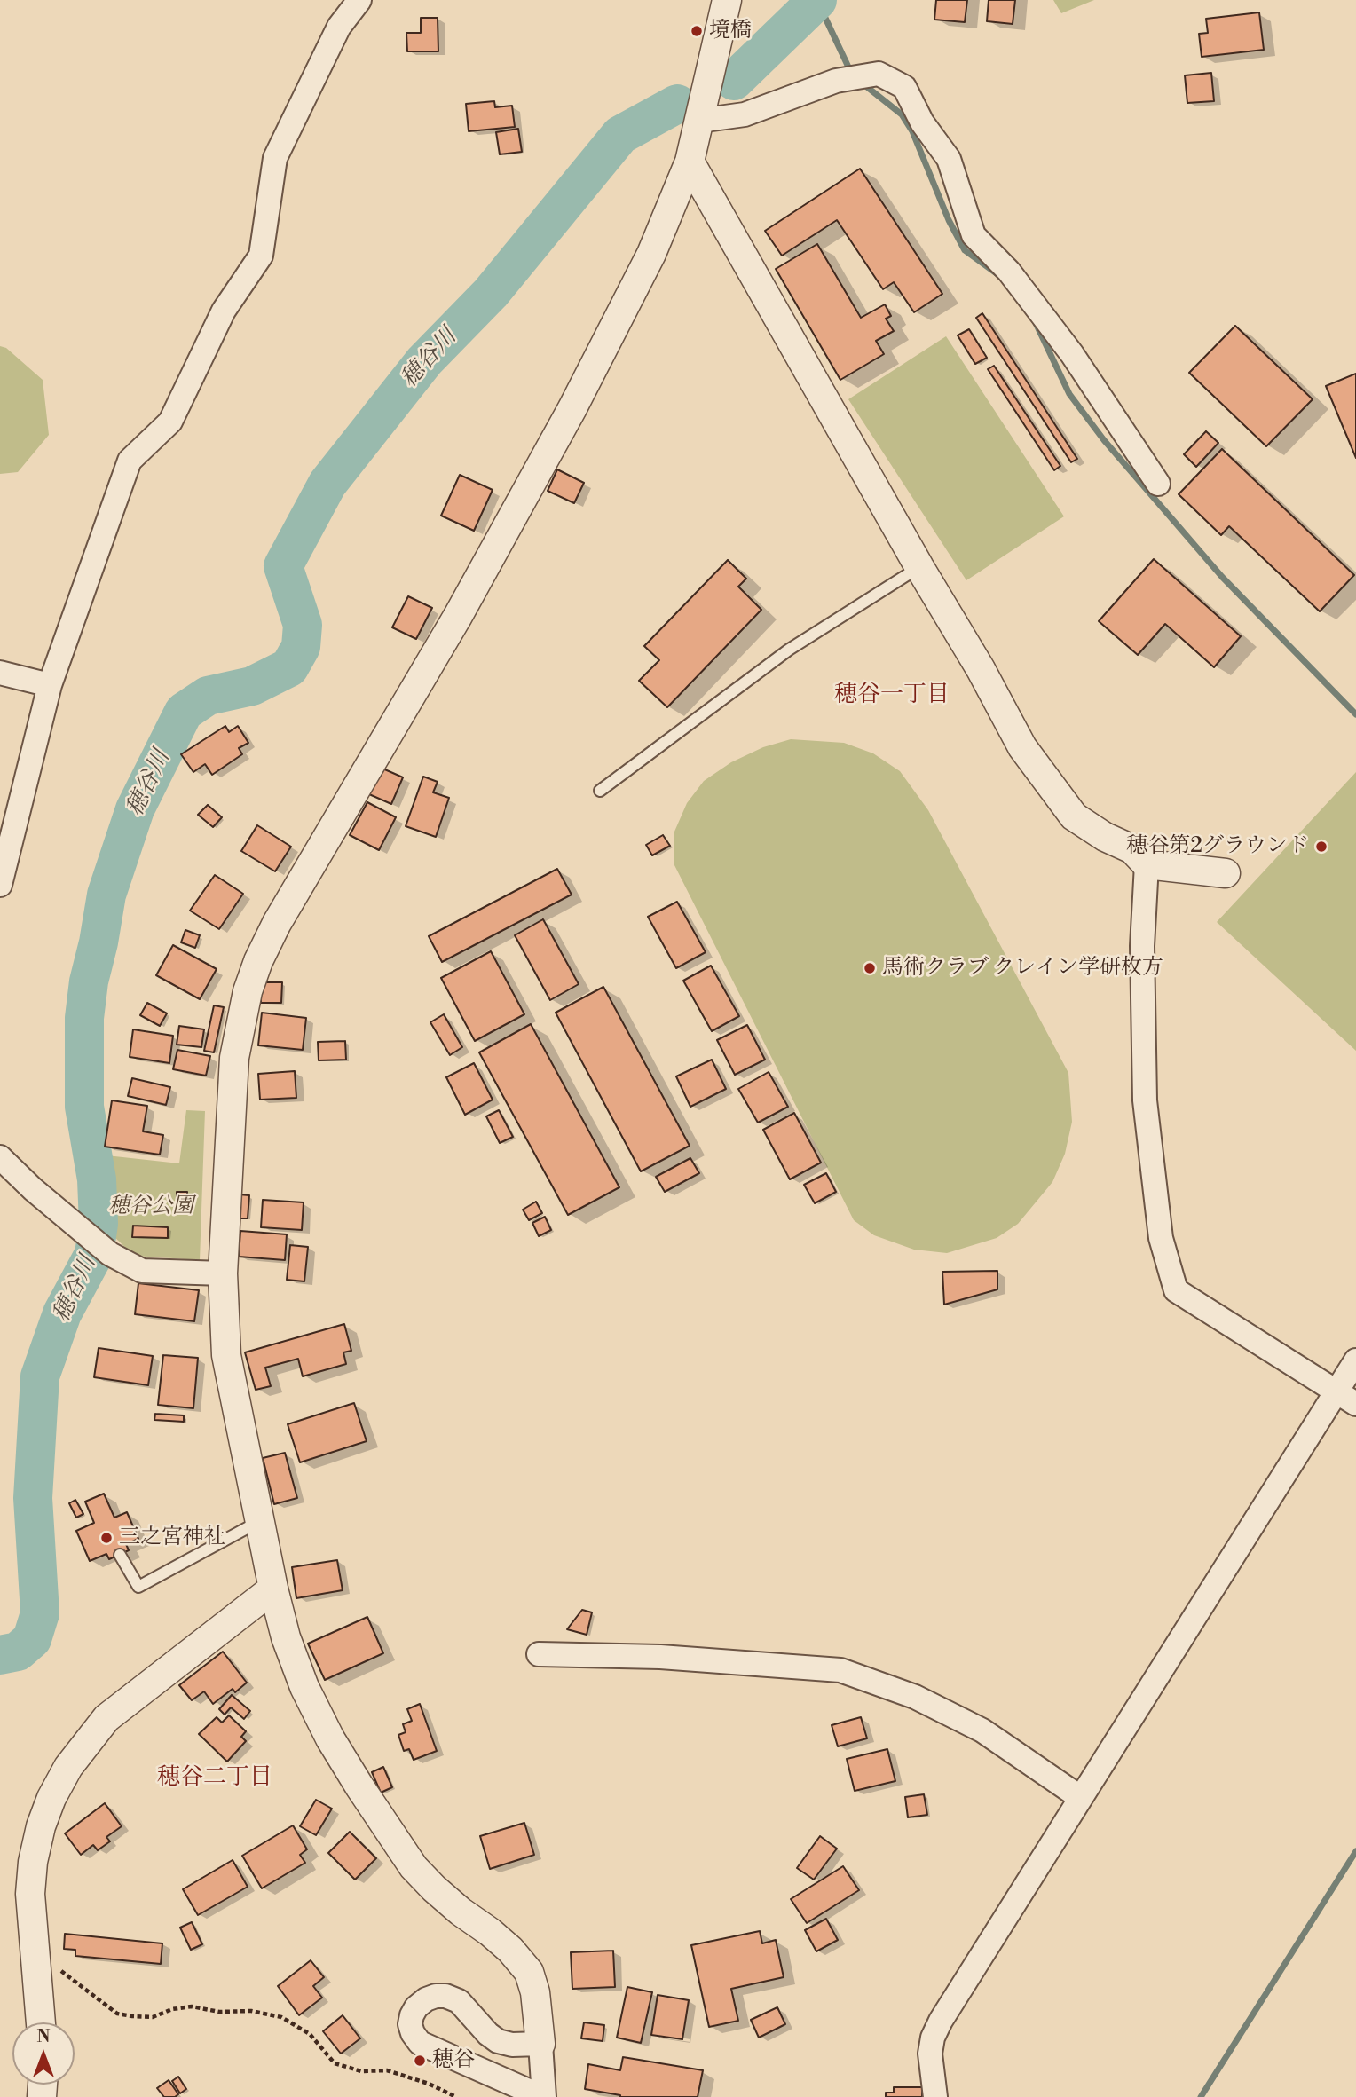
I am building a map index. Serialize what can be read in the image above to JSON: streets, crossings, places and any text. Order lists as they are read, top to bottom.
{
  "districts": ["穂谷一丁目", "穂谷二丁目"],
  "water": ["穂谷川"],
  "parks": ["穂谷公園"],
  "places": [
    "境橋",
    "穂谷第2グラウンド",
    "馬術クラブ クレイン学研枚方",
    "三之宮神社",
    "穂谷"
  ],
  "north": "top"
}
